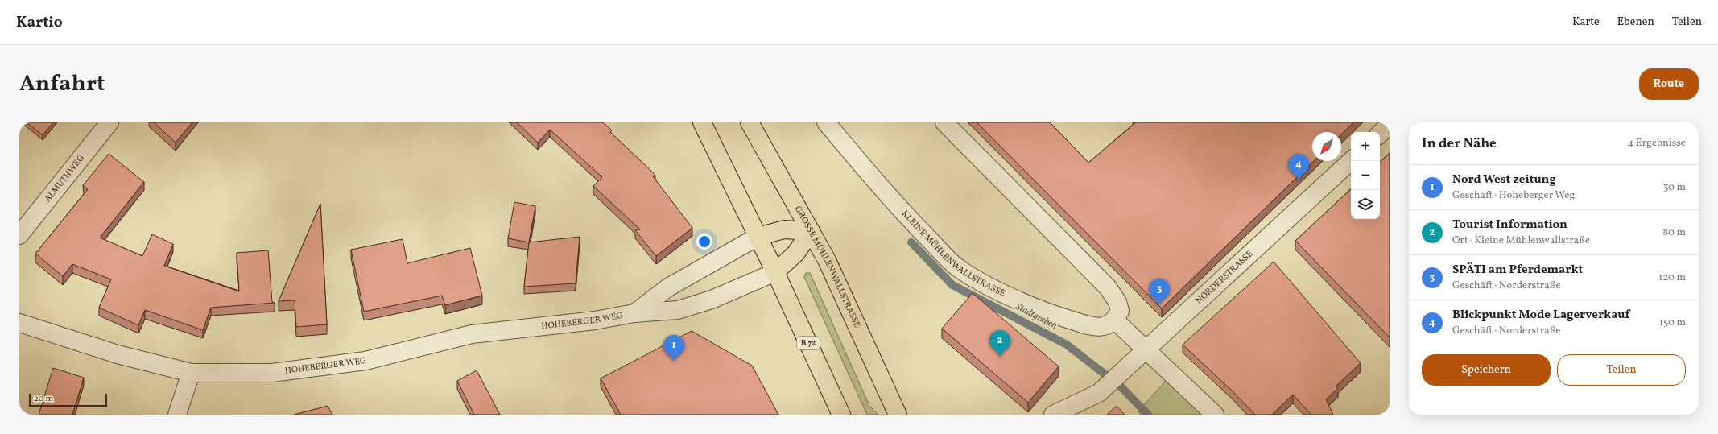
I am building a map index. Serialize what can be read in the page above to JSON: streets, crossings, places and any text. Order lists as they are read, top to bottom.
{
  "streets": {
    "main road": ["GROSSE MÜHLENWALLSTRASSE", "HOHEBERGER WEG", "B 72"],
    "street": ["ALMUTHWEG", "KLEINE MÜHLENWALLSTRASSE", "NORDERSTRASSE"]
  },
  "crossings": [
    ["GROSSE MÜHLENWALLSTRASSE", "HOHEBERGER WEG"],
    ["HOHEBERGER WEG", "B 72"]
  ],
  "water": ["Stadtgraben"],
  "scale_bar": "20 m",
  "north": "bottom left",
  "page": {
    "header": "Kartio",
    "nav": ["Karte", "Ebenen", "Teilen"],
    "title": "Anfahrt",
    "buttons": [
      "Route",
      ["Speichern", "Teilen"]
    ],
    "heading": ["In der Nähe", "4 Ergebnisse"],
    "map_buttons": ["+", "−"],
    "pins": [
      "4",
      "3",
      "2",
      "1"
    ],
    "list": [
      {
        "mark": "1",
        "name": "Nord West zeitung",
        "note": "Geschäft · Hoheberger Weg",
        "value": "30 m"
      },
      {
        "mark": "2",
        "name": "Tourist Information",
        "note": "Ort · Kleine Mühlenwallstraße",
        "value": "80 m"
      },
      {
        "mark": "3",
        "name": "SPÄTI am Pferdemarkt",
        "note": "Geschäft · Norderstraße",
        "value": "120 m"
      },
      {
        "mark": "4",
        "name": "Blickpunkt Mode Lagerverkauf",
        "note": "Geschäft · Norderstraße",
        "value": "150 m"
      }
    ],
    "scale": "20 m"
  }
}
